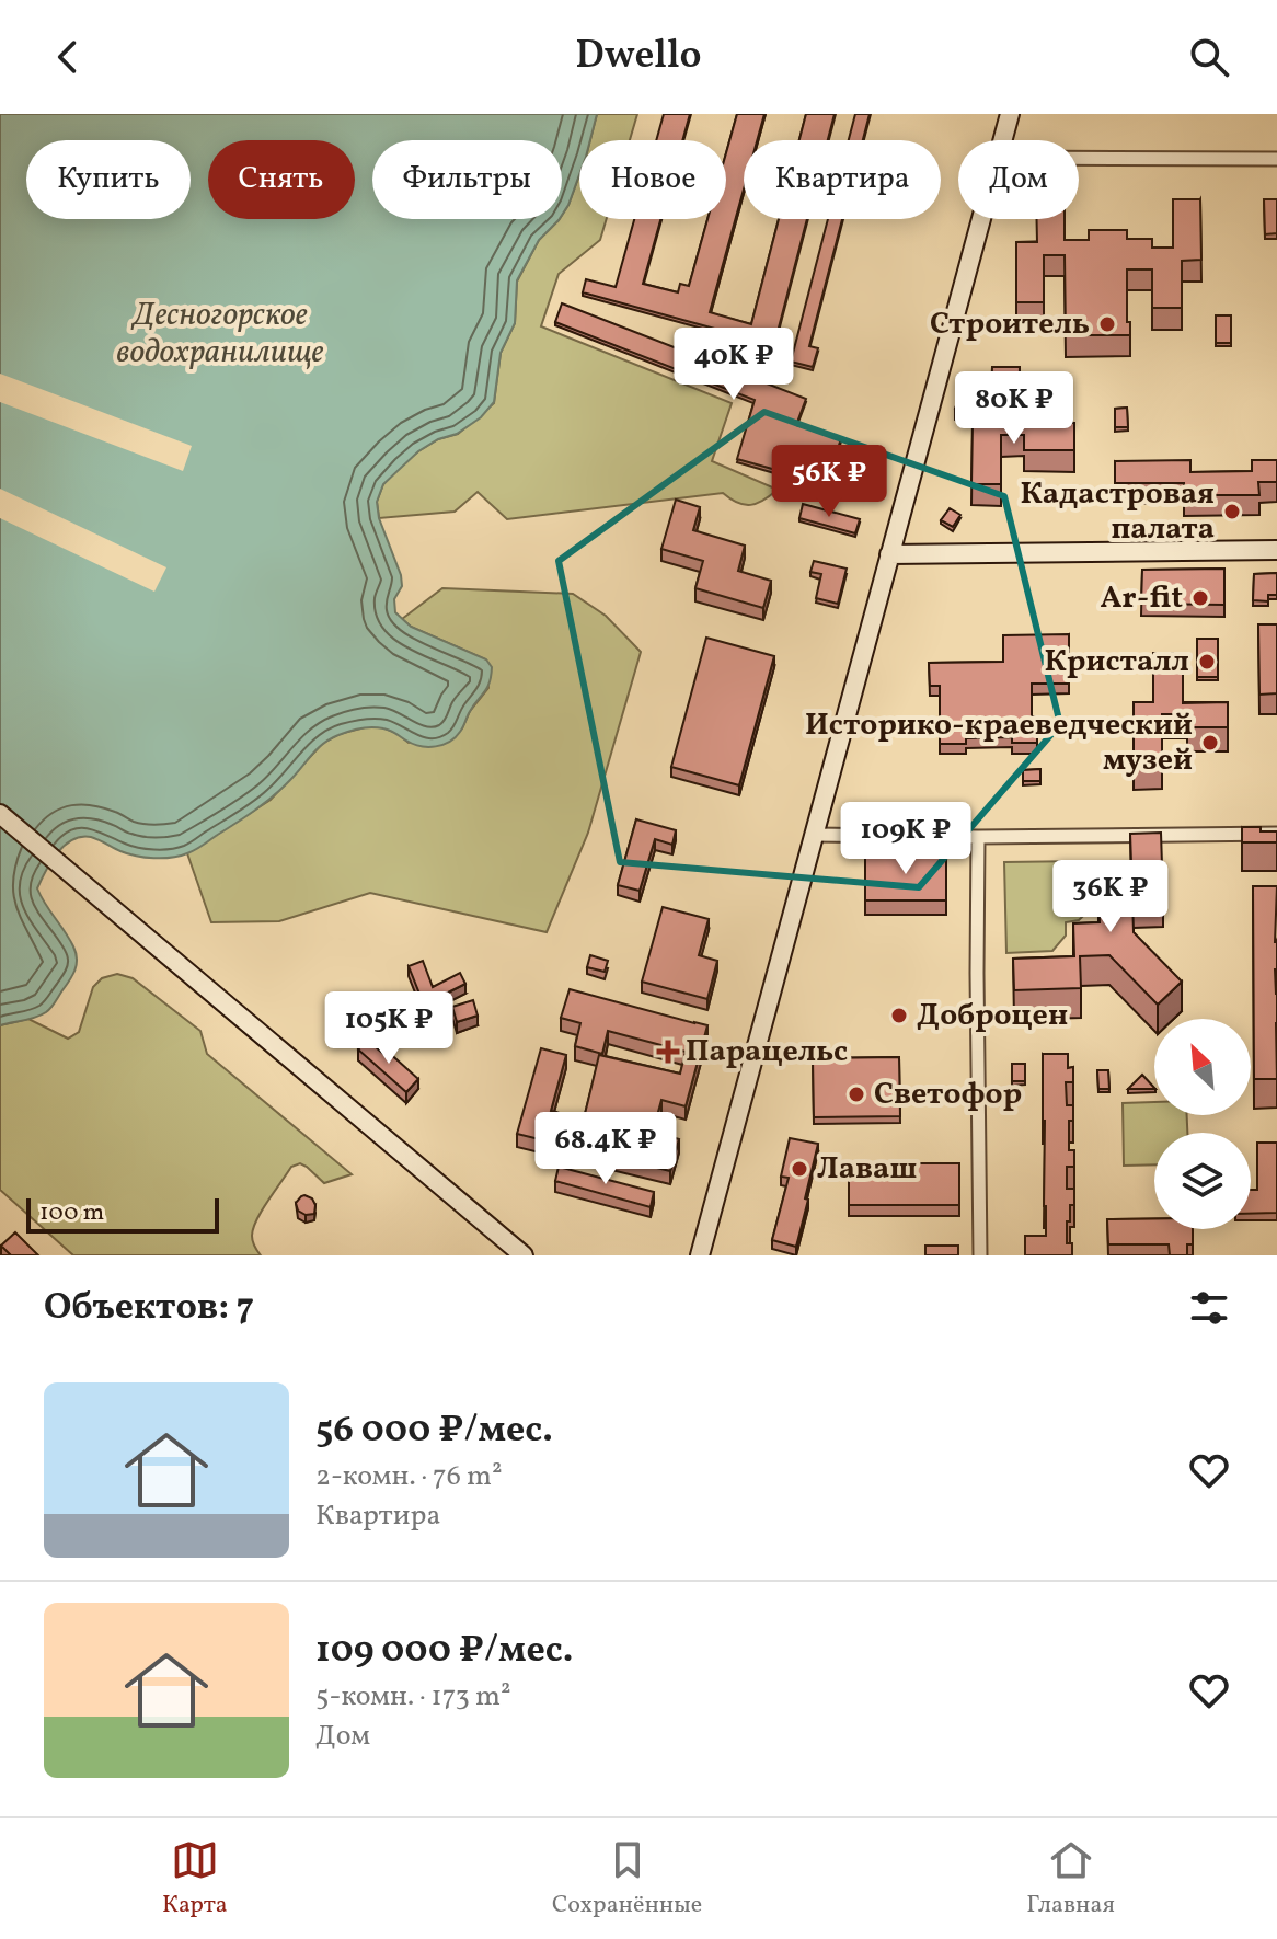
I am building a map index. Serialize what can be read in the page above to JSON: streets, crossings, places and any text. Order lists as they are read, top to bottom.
{
  "water": ["Десногорское водохранилище"],
  "places": {
    "other": [
      "Строитель",
      "Кадастровая палата",
      "Ar-fit",
      "Кристалл",
      "Историко-краеведческий музей",
      "Доброцен",
      "Светофор",
      "Лаваш"
    ],
    "health": ["Парацельс"]
  },
  "scale_bar": "100 m",
  "north": "top left",
  "page": {
    "header": "Dwello",
    "chip": [
      "Купить",
      "Снять",
      "Фильтры",
      "Новое",
      "Квартира",
      "Дом"
    ],
    "price": [
      "40K ₽",
      "80K ₽",
      "56K ₽",
      "109K ₽",
      "36K ₽",
      "105K ₽",
      "68.4K ₽"
    ],
    "scale": "100 m",
    "heading": "Объектов: 7",
    "list": [
      {
        "name": "56 000 ₽/мес.",
        "note": "2-комн. · 76 m² · Квартира"
      },
      {
        "name": "109 000 ₽/мес.",
        "note": "5-комн. · 173 m² · Дом"
      }
    ],
    "tabs": ["Карта", "Сохранённые", "Главная"]
  }
}
